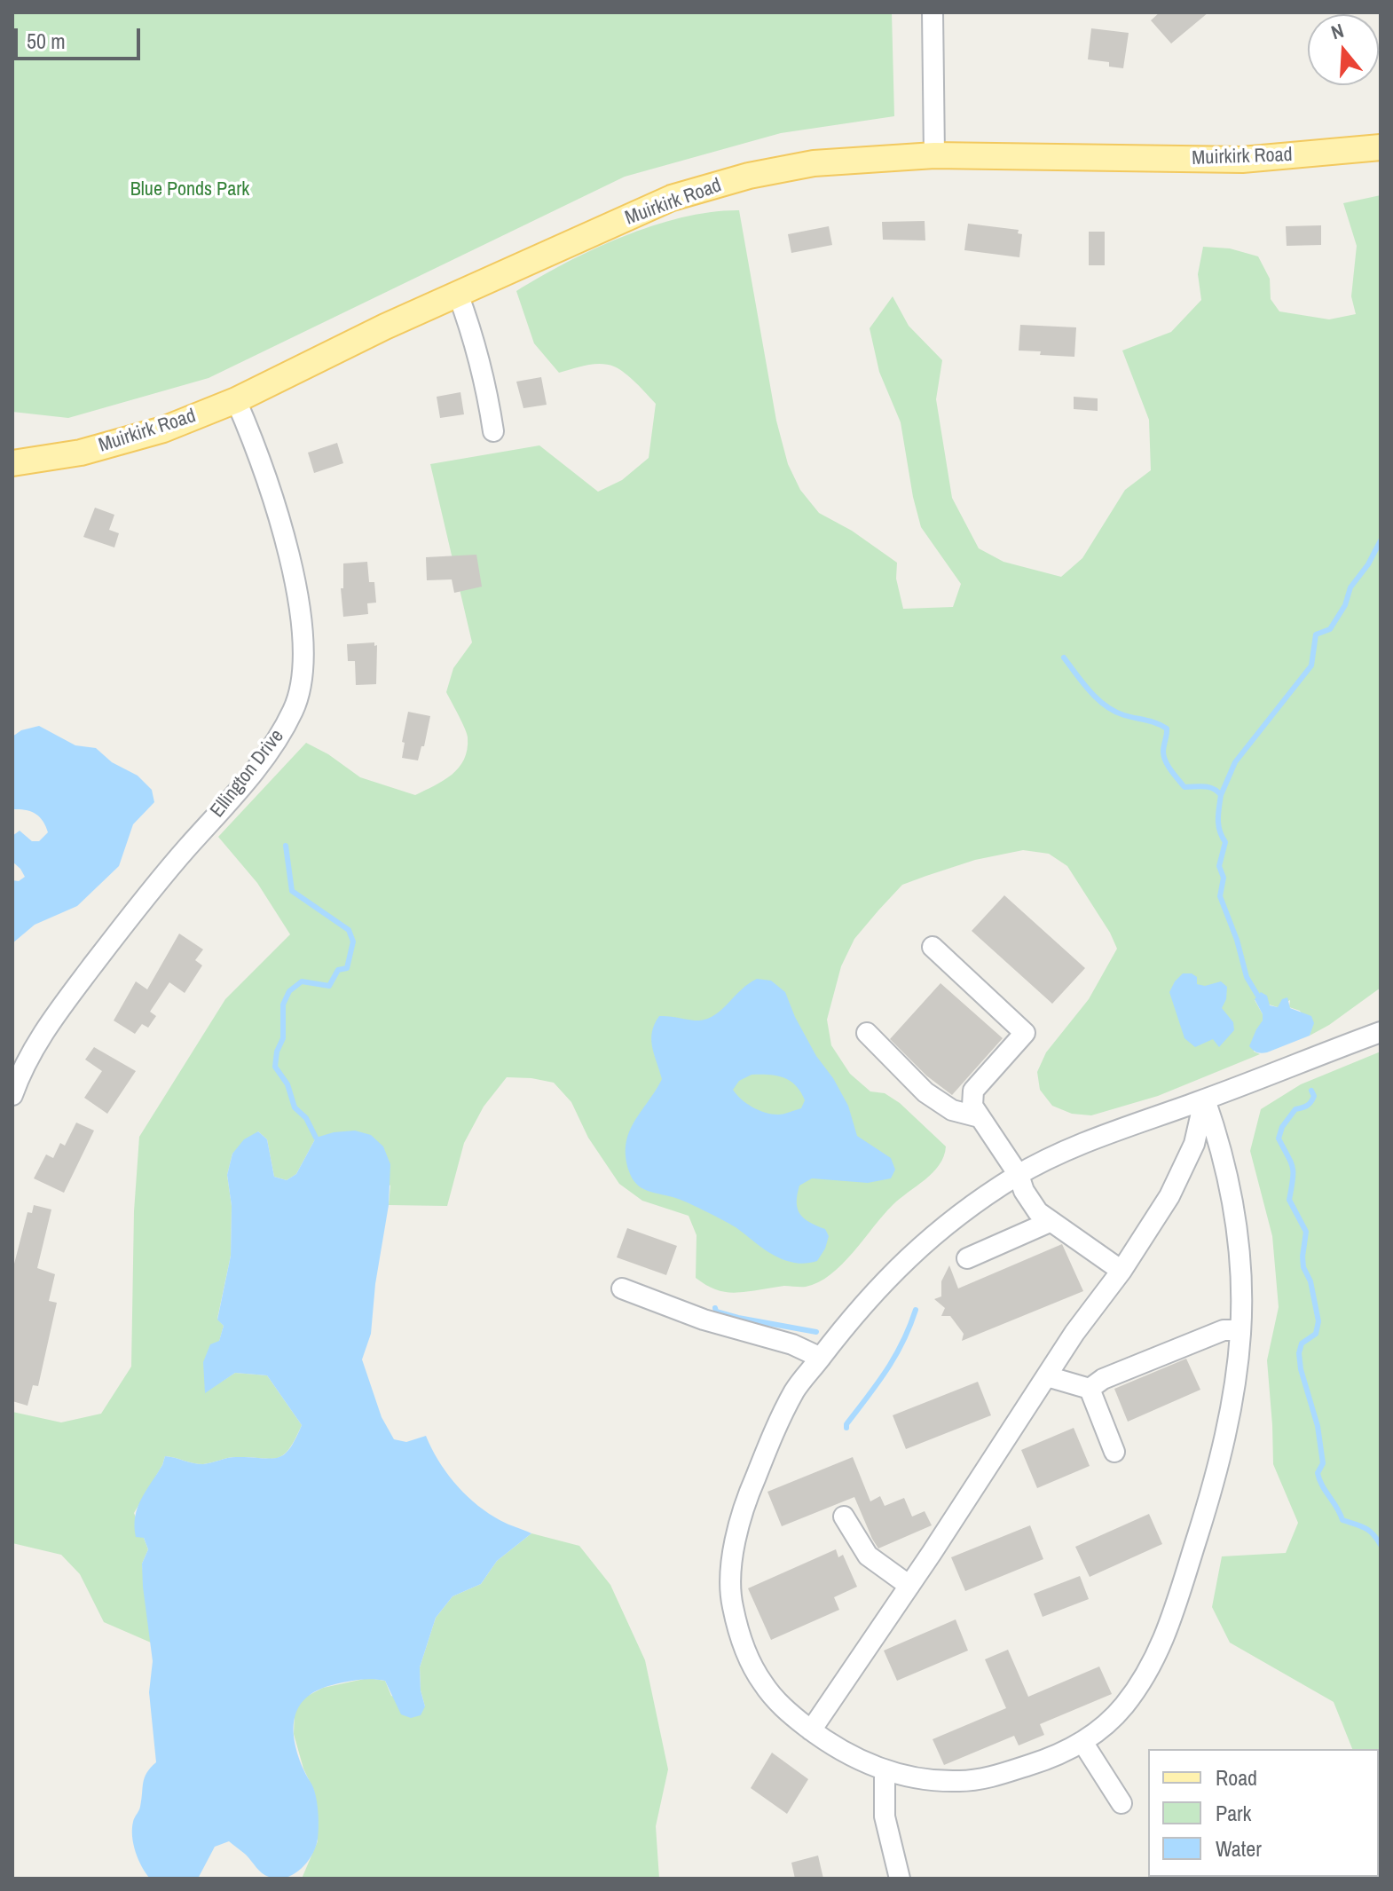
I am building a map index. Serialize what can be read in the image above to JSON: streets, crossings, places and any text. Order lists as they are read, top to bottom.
{
  "streets": {
    "main road": ["Muirkirk Road"],
    "street": ["Ellington Drive"]
  },
  "crossings": [
    ["Muirkirk Road", "Ellington Drive"]
  ],
  "parks": ["Blue Ponds Park"],
  "legend": ["Road", "Park", "Water"],
  "scale_bar": "50 m",
  "north": "top"
}
